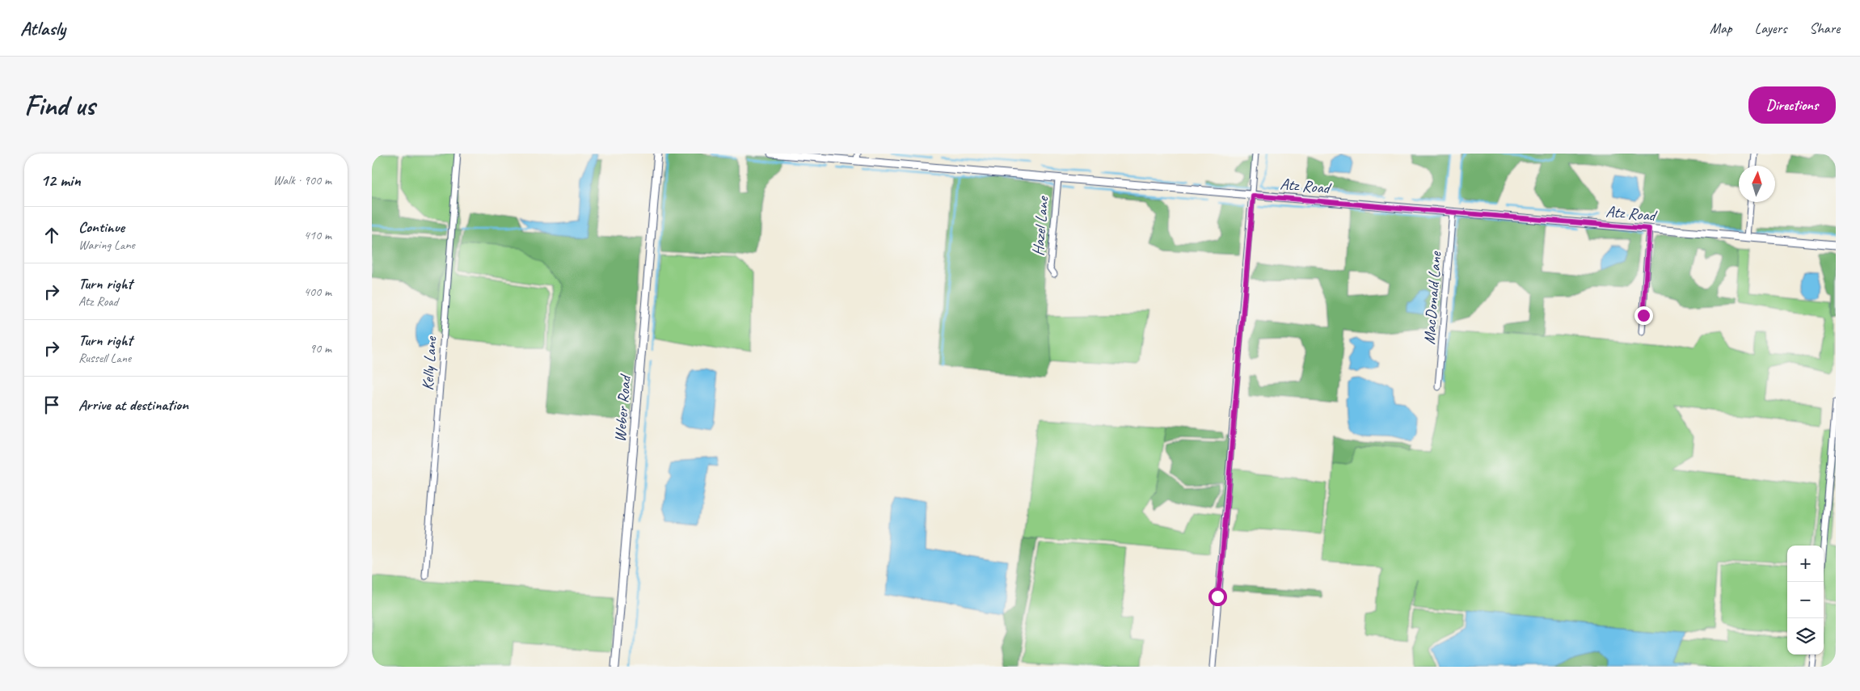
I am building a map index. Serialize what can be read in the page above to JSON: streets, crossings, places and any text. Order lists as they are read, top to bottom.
{
  "streets": {
    "street": [
      "Atz Road",
      "Hazel Lane",
      "MacDonald Lane",
      "Kelly Lane",
      "Weber Road"
    ]
  },
  "crossings": [
    ["Atz Road", "Hazel Lane"],
    ["Atz Road", "MacDonald Lane"]
  ],
  "north": "top",
  "page": {
    "header": "Atlasly",
    "nav": ["Map", "Layers", "Share"],
    "buttons": "Directions",
    "title": "Find us",
    "heading": ["12 min", "Walk · 900 m"],
    "list": [
      ["Continue", "Waring Lane", "410 m"],
      ["Turn right", "Atz Road", "400 m"],
      ["Turn right", "Russell Lane", "90 m"],
      "Arrive at destination"
    ],
    "map_buttons": ["+", "−"]
  }
}
